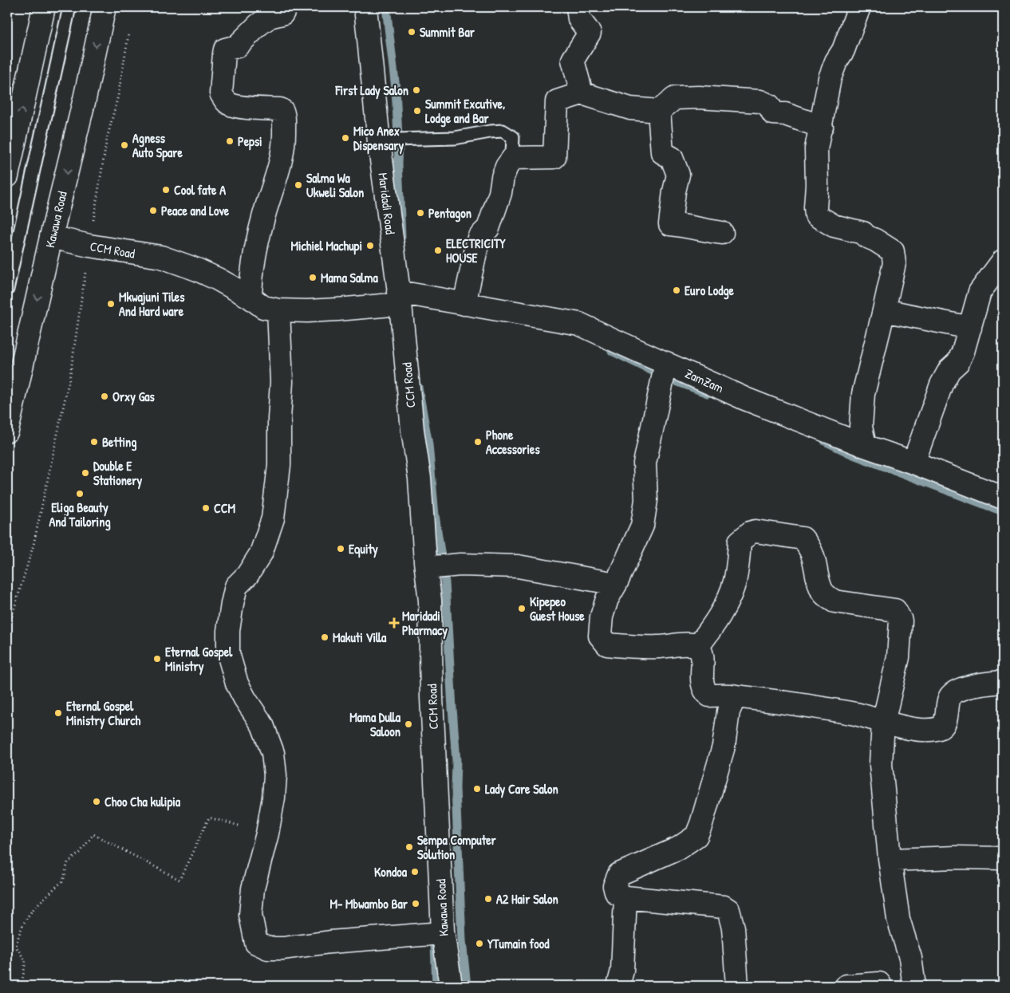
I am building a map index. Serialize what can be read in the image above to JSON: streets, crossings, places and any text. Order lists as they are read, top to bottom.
{
  "streets": {
    "street": [
      "Maridadi Road",
      "Kawawa Road",
      "CCM Road",
      "ZamZam"
    ]
  },
  "crossings": [
    ["Maridadi Road", "CCM Road"],
    ["Maridadi Road", "ZamZam"],
    ["Kawawa Road", "CCM Road"],
    ["CCM Road", "ZamZam"]
  ],
  "places": {
    "other": [
      "Summit Bar",
      "First Lady Salon",
      "Summit Excutive, Lodge and Bar",
      "Mico Anex Dispensary",
      "Pepsi",
      "Agness Auto Spare",
      "Salma Wa Ukweli Salon",
      "Cool fate A",
      "Peace and Love",
      "Pentagon",
      "Michiel Machupi",
      "ELECTRICITY HOUSE",
      "Mama Salma",
      "Euro Lodge",
      "Mkwajuni Tiles And Hard ware",
      "Orxy Gas",
      "Betting",
      "Phone Accessories",
      "Double E Stationery",
      "Eliga Beauty And Tailoring",
      "CCM",
      "Equity",
      "Kipepeo Guest House",
      "Makuti Villa",
      "Eternal Gospel Ministry",
      "Eternal Gospel Ministry Church",
      "Mama Dulla Saloon",
      "Lady Care Salon",
      "Choo Cha kulipia",
      "Sempa Computer Solution",
      "Kondoa",
      "A2 Hair Salon",
      "M- Mbwambo Bar",
      "YTumain food"
    ],
    "health": ["Maridadi Pharmacy"]
  }
}
